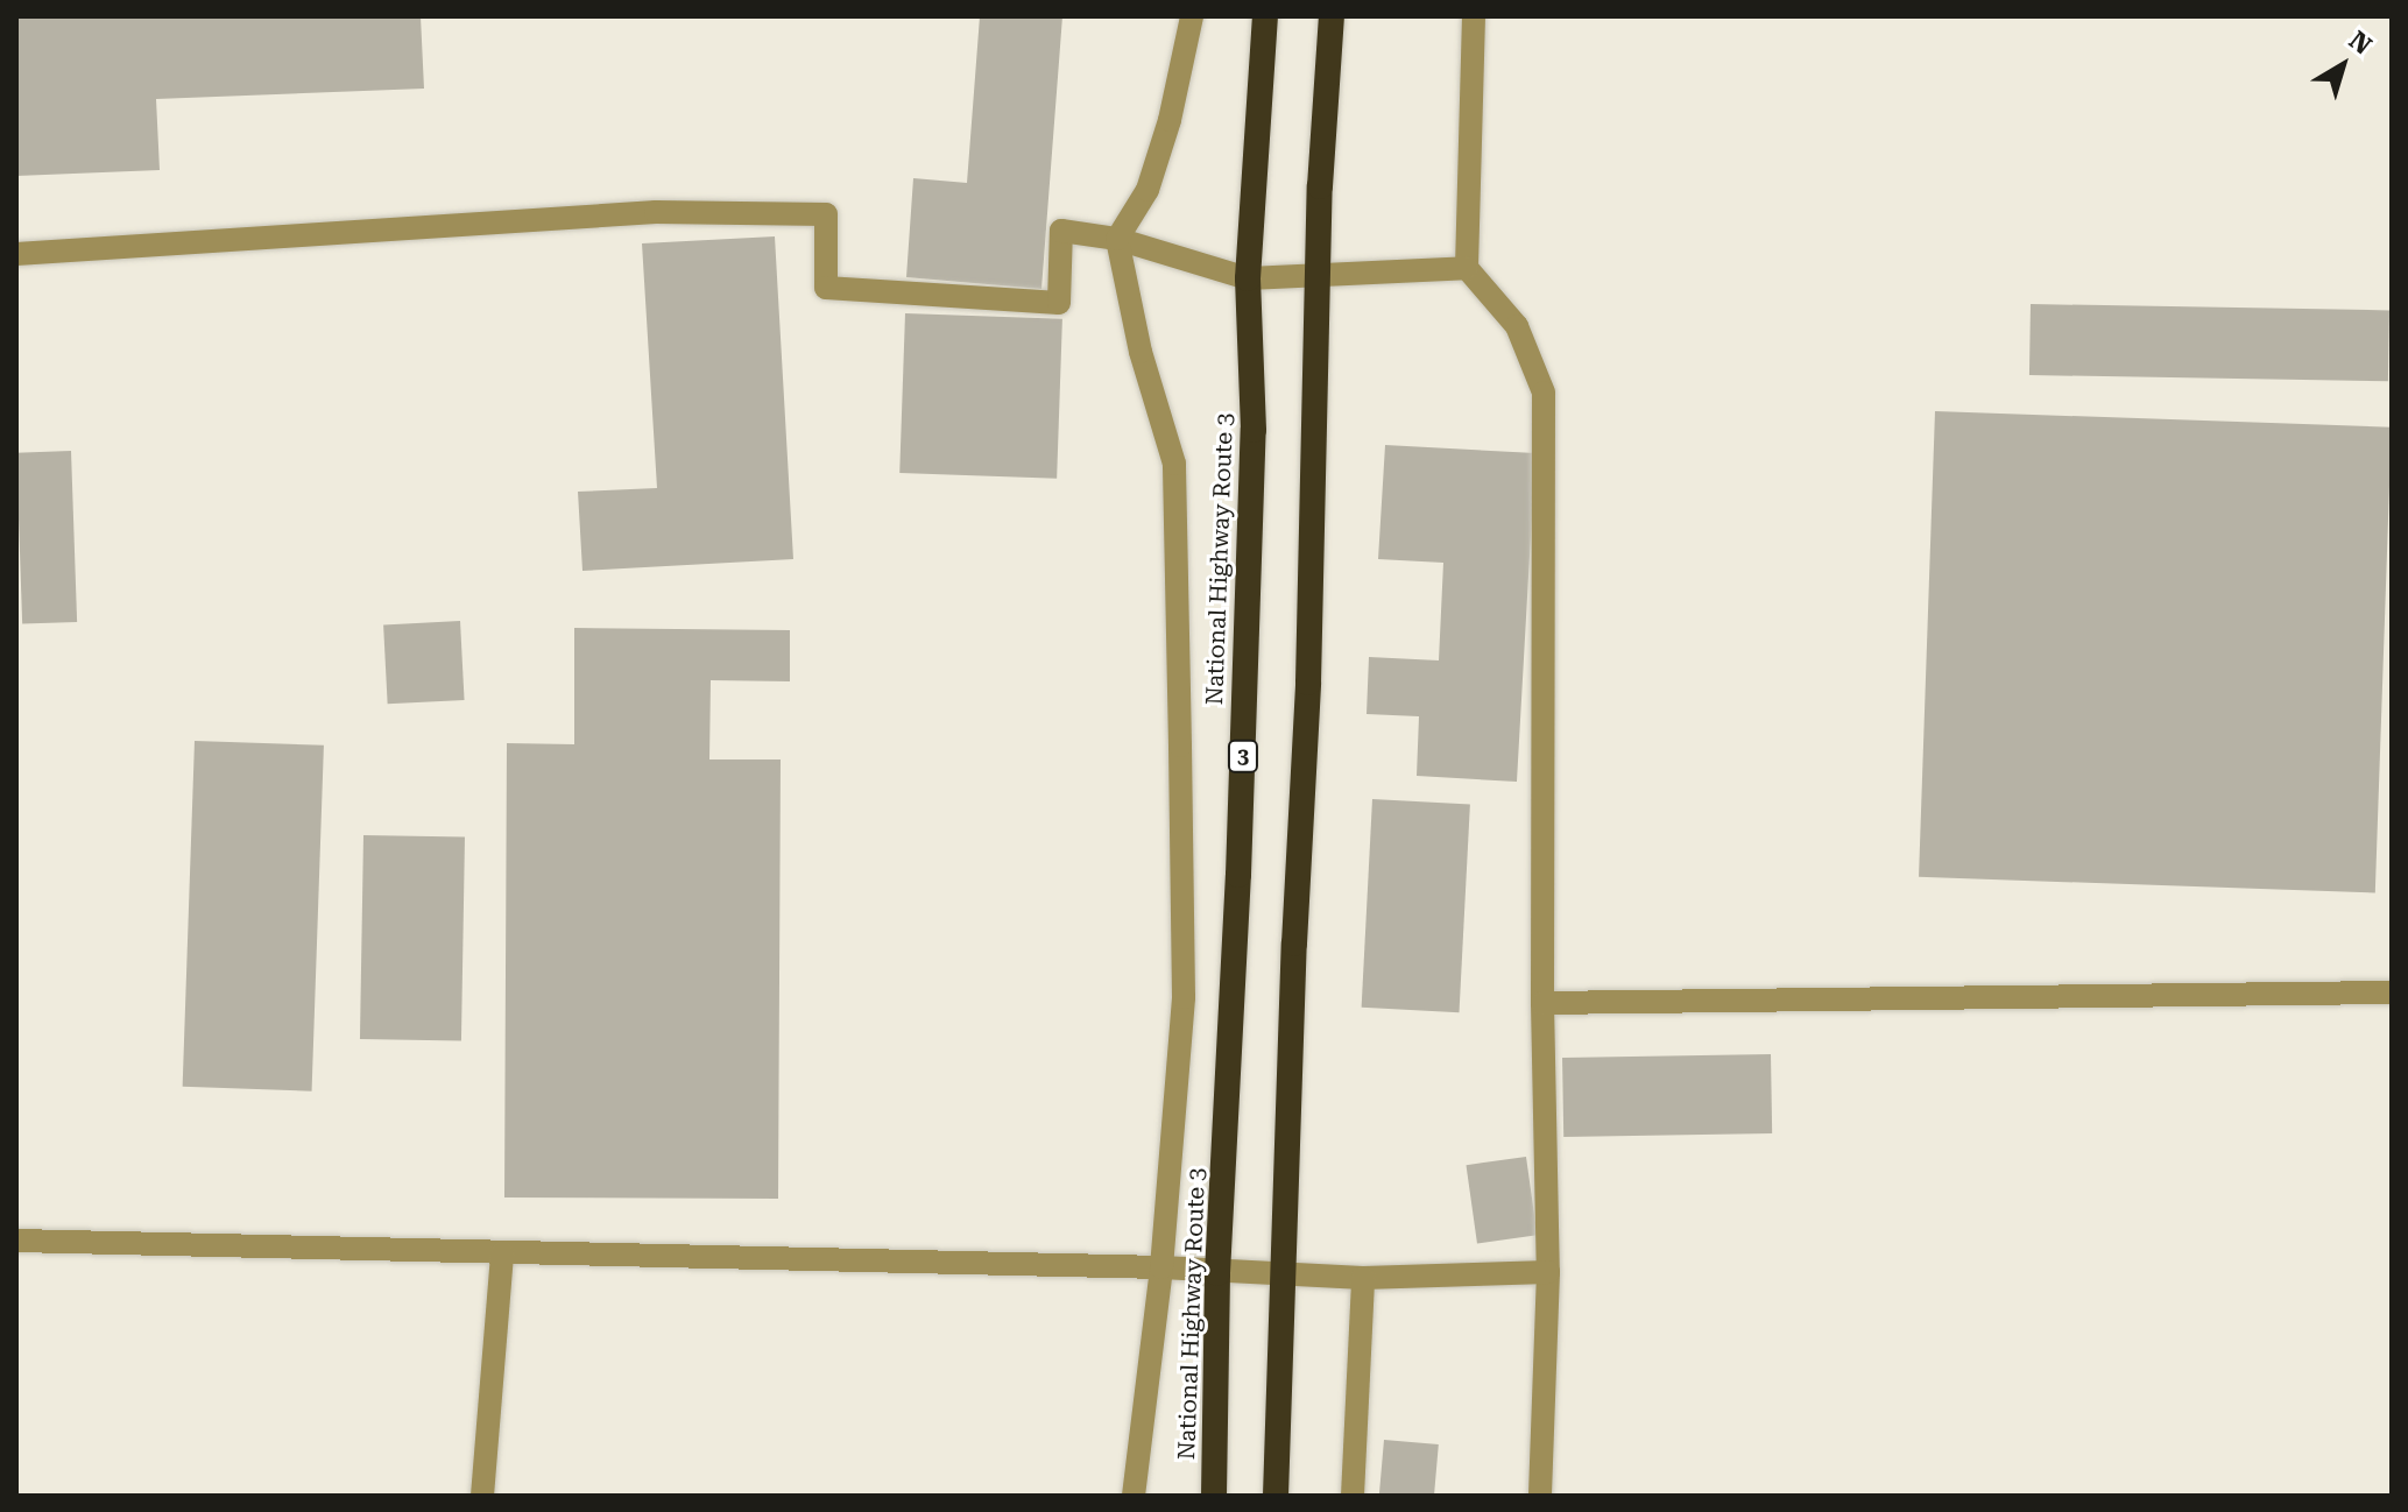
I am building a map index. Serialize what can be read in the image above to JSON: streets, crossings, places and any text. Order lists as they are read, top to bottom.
{
  "streets": {
    "highway": ["National Highway Route 3", "3"]
  },
  "north": "top right"
}
